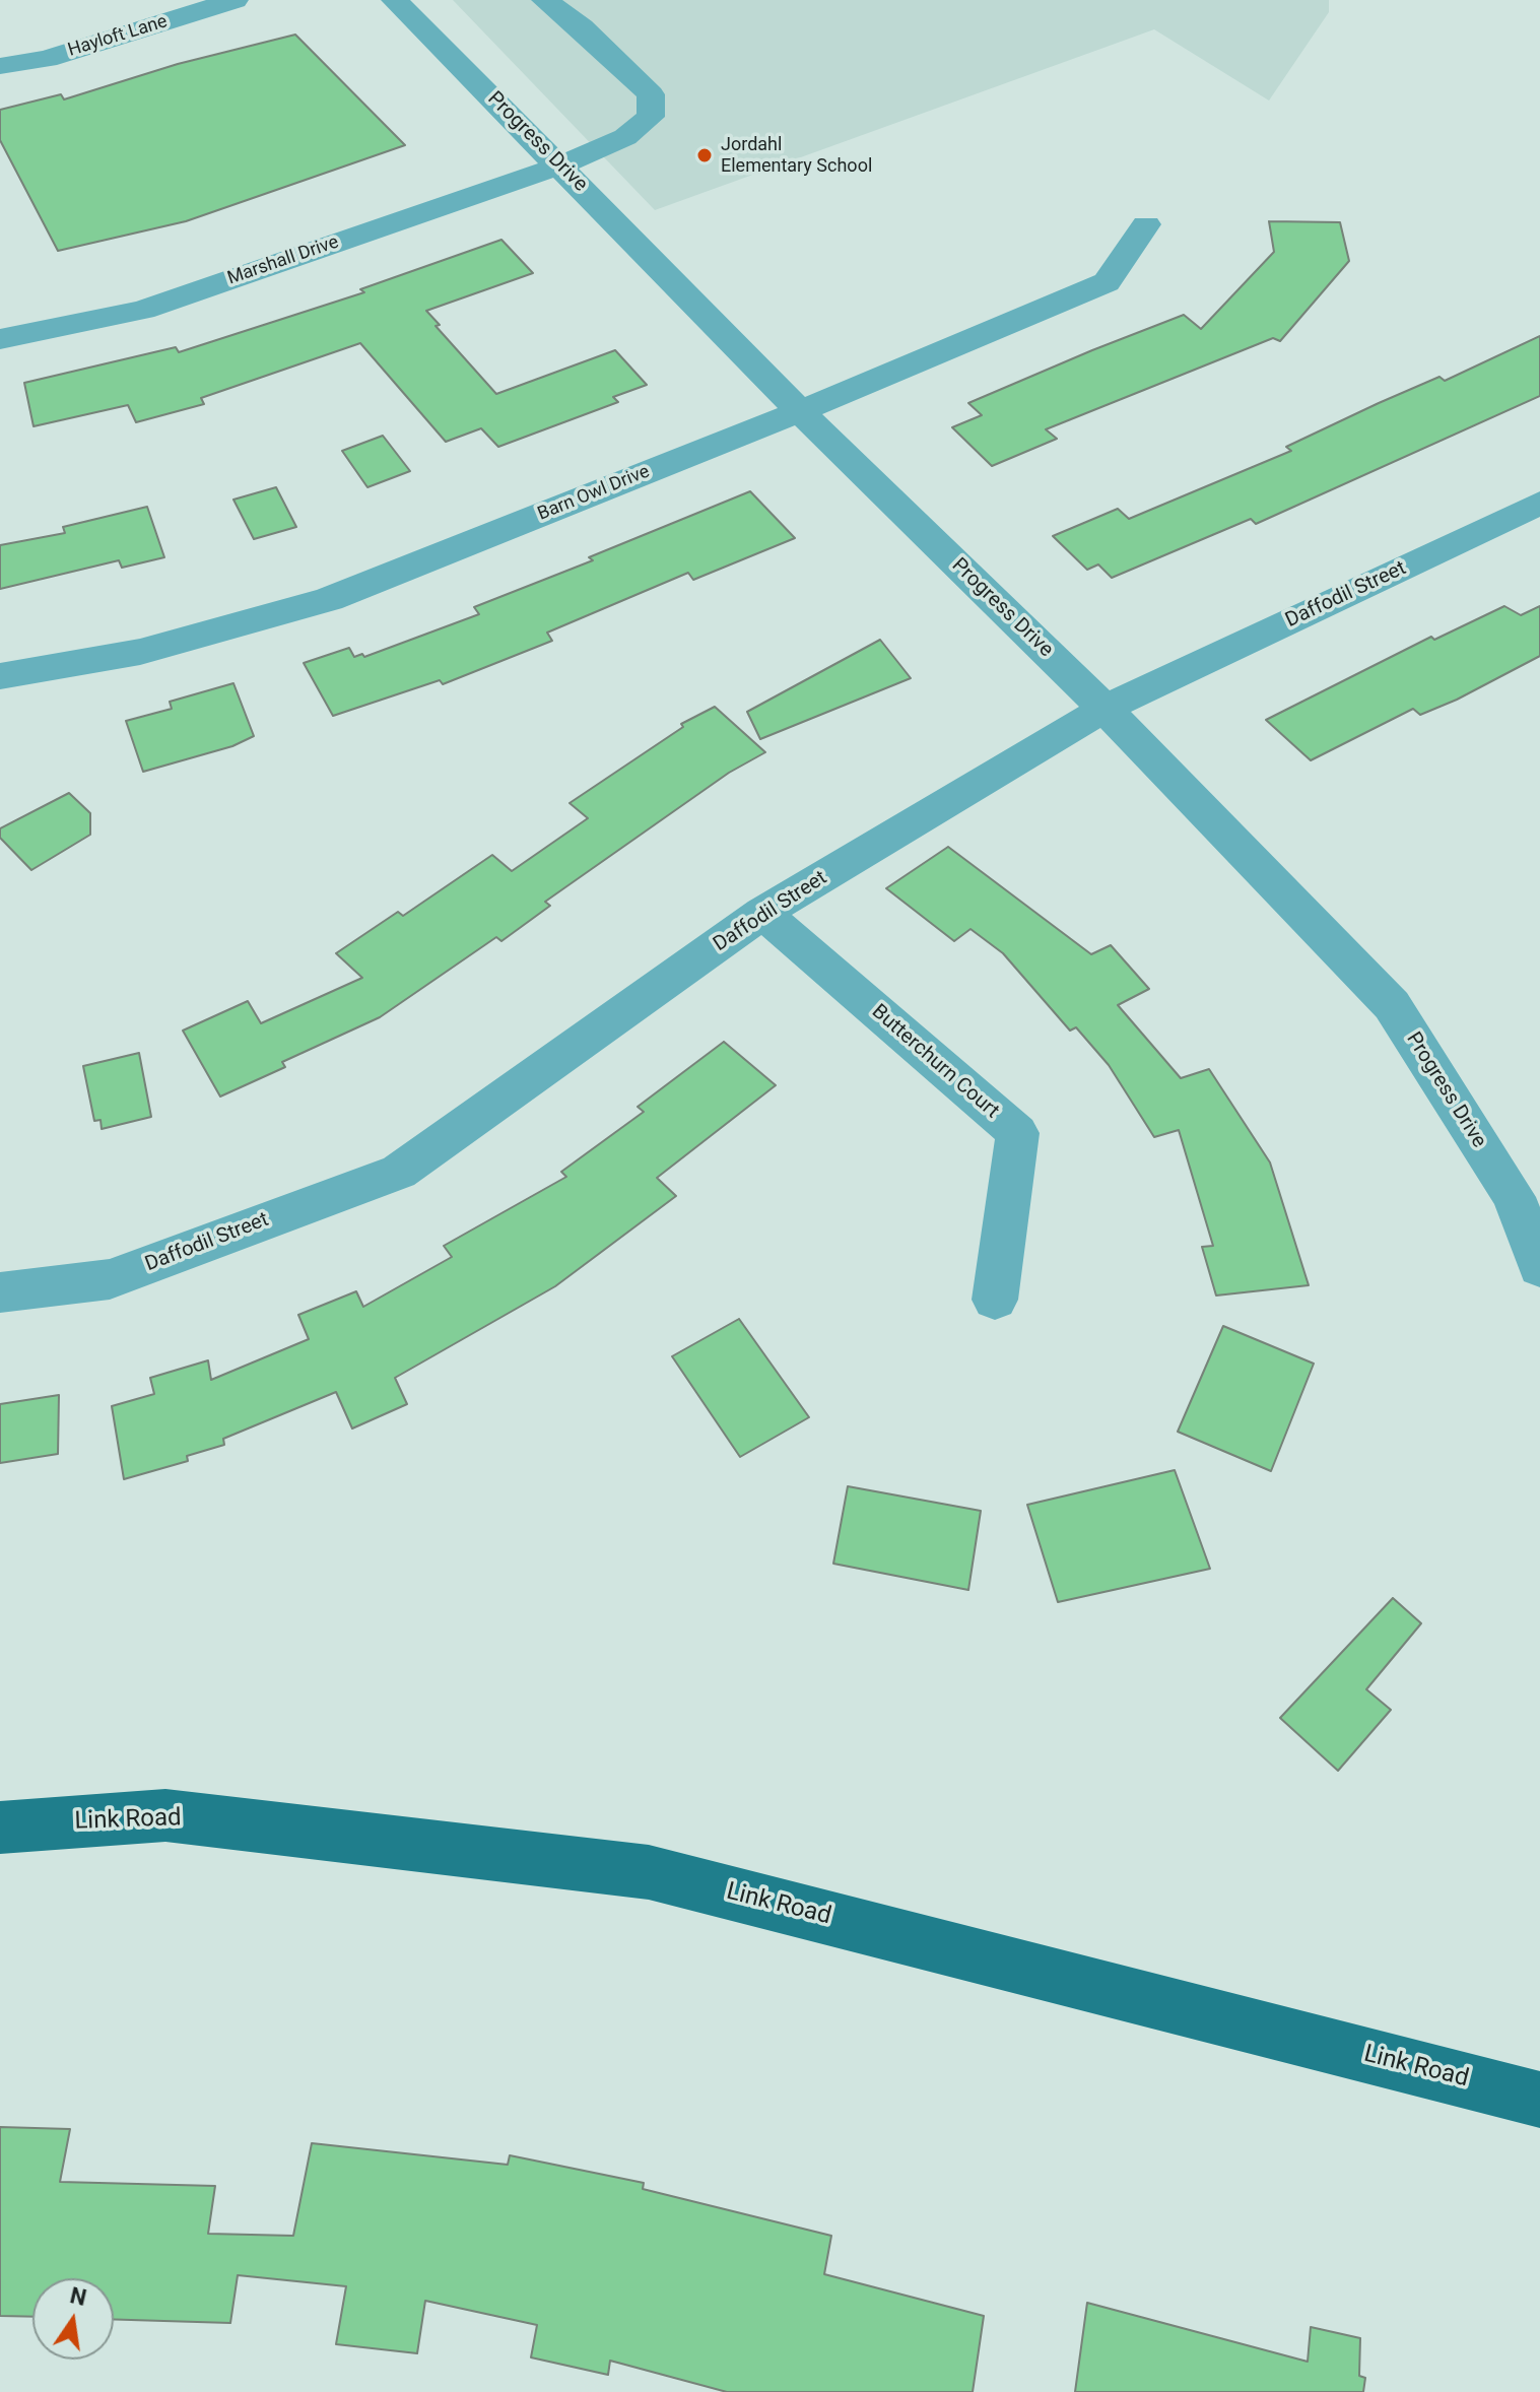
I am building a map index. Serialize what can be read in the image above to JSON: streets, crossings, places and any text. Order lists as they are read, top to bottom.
{
  "streets": {
    "main road": ["Link Road"],
    "street": [
      "Hayloft Lane",
      "Progress Drive",
      "Marshall Drive",
      "Barn Owl Drive",
      "Daffodil Street",
      "Butterchurn Court"
    ]
  },
  "crossings": [
    ["Progress Drive", "Marshall Drive"],
    ["Progress Drive", "Barn Owl Drive"],
    ["Progress Drive", "Daffodil Street"],
    ["Daffodil Street", "Butterchurn Court"]
  ],
  "places": ["Jordahl Elementary School"],
  "north": "top"
}
